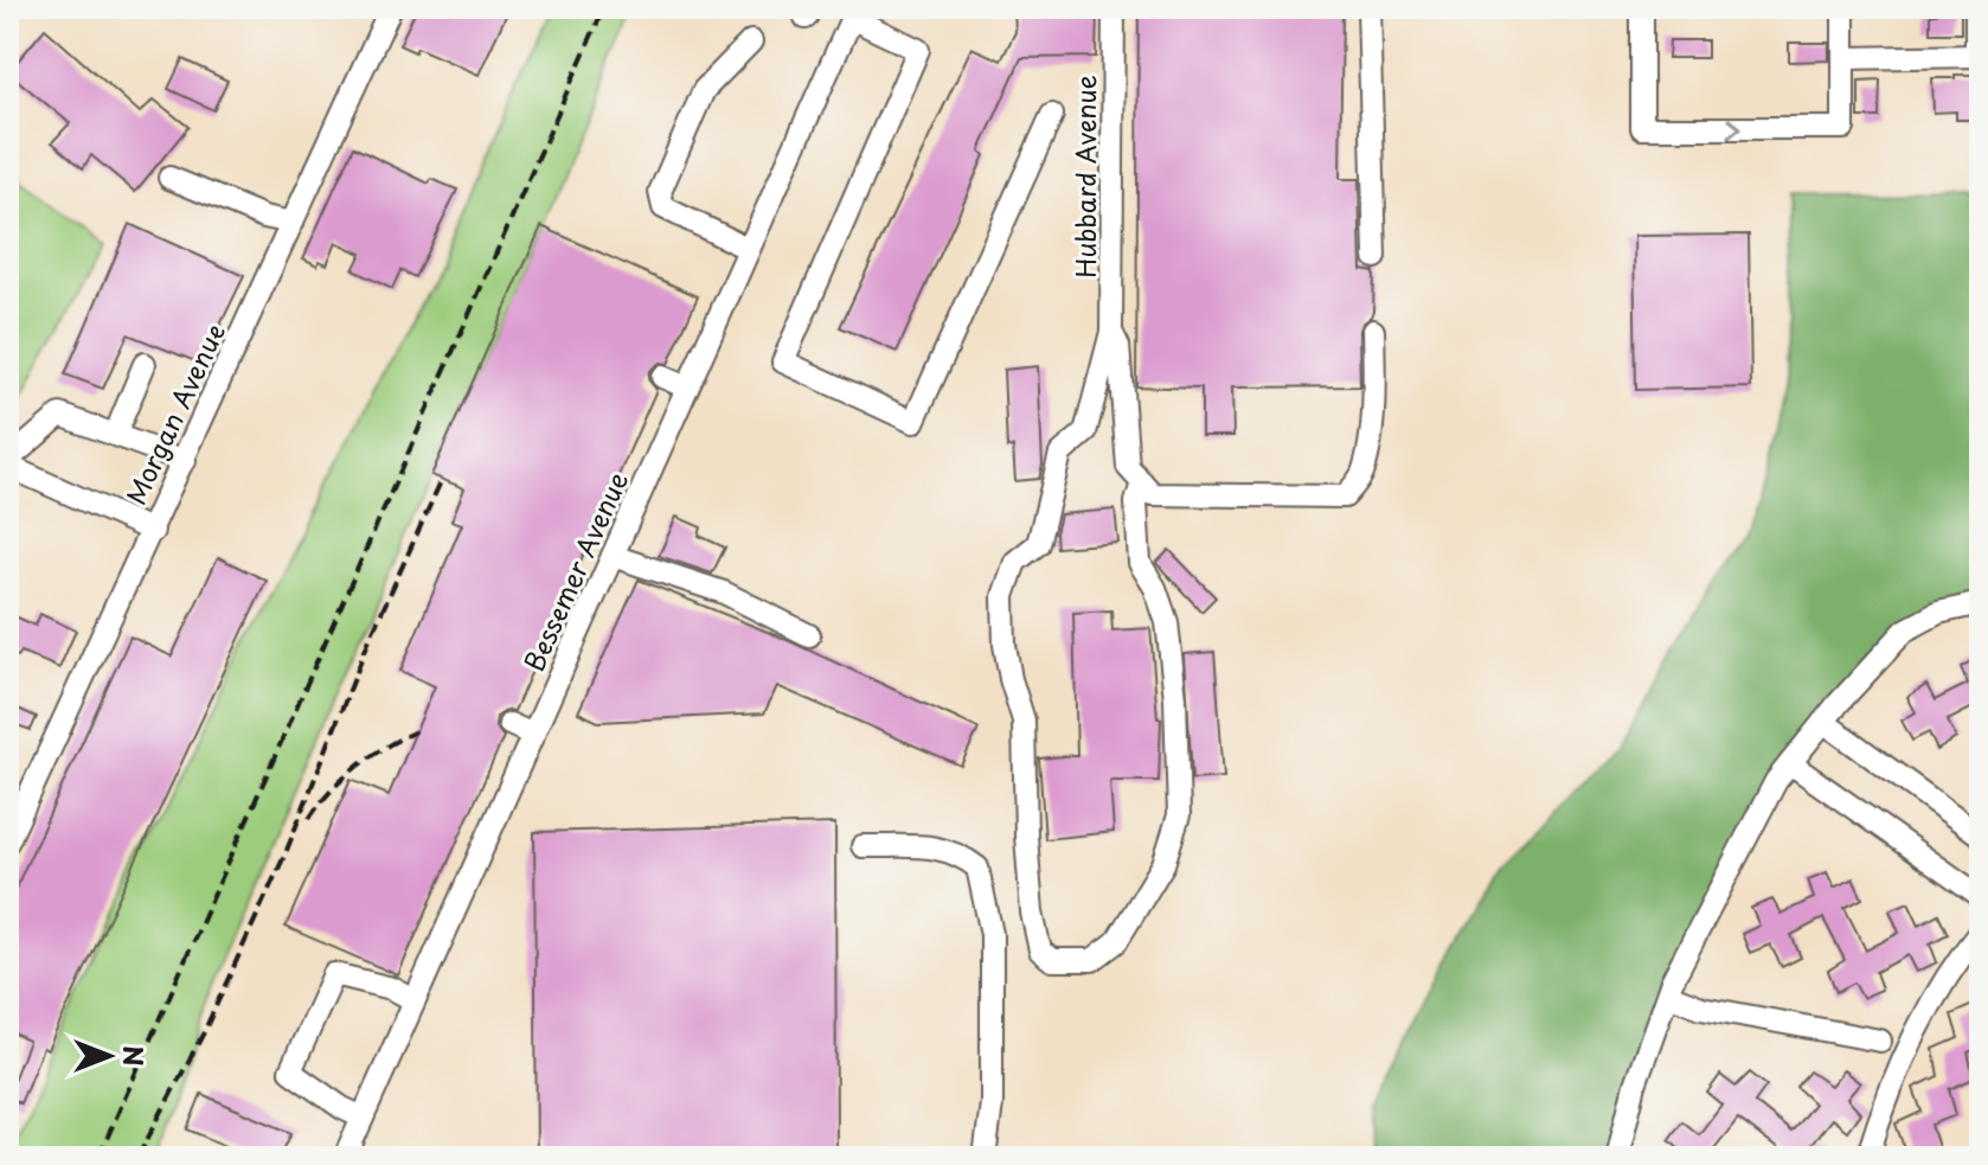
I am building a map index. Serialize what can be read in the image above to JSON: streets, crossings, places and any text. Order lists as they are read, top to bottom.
{
  "streets": {
    "street": ["Hubbard Avenue", "Morgan Avenue", "Bessemer Avenue"]
  },
  "north": "right"
}
